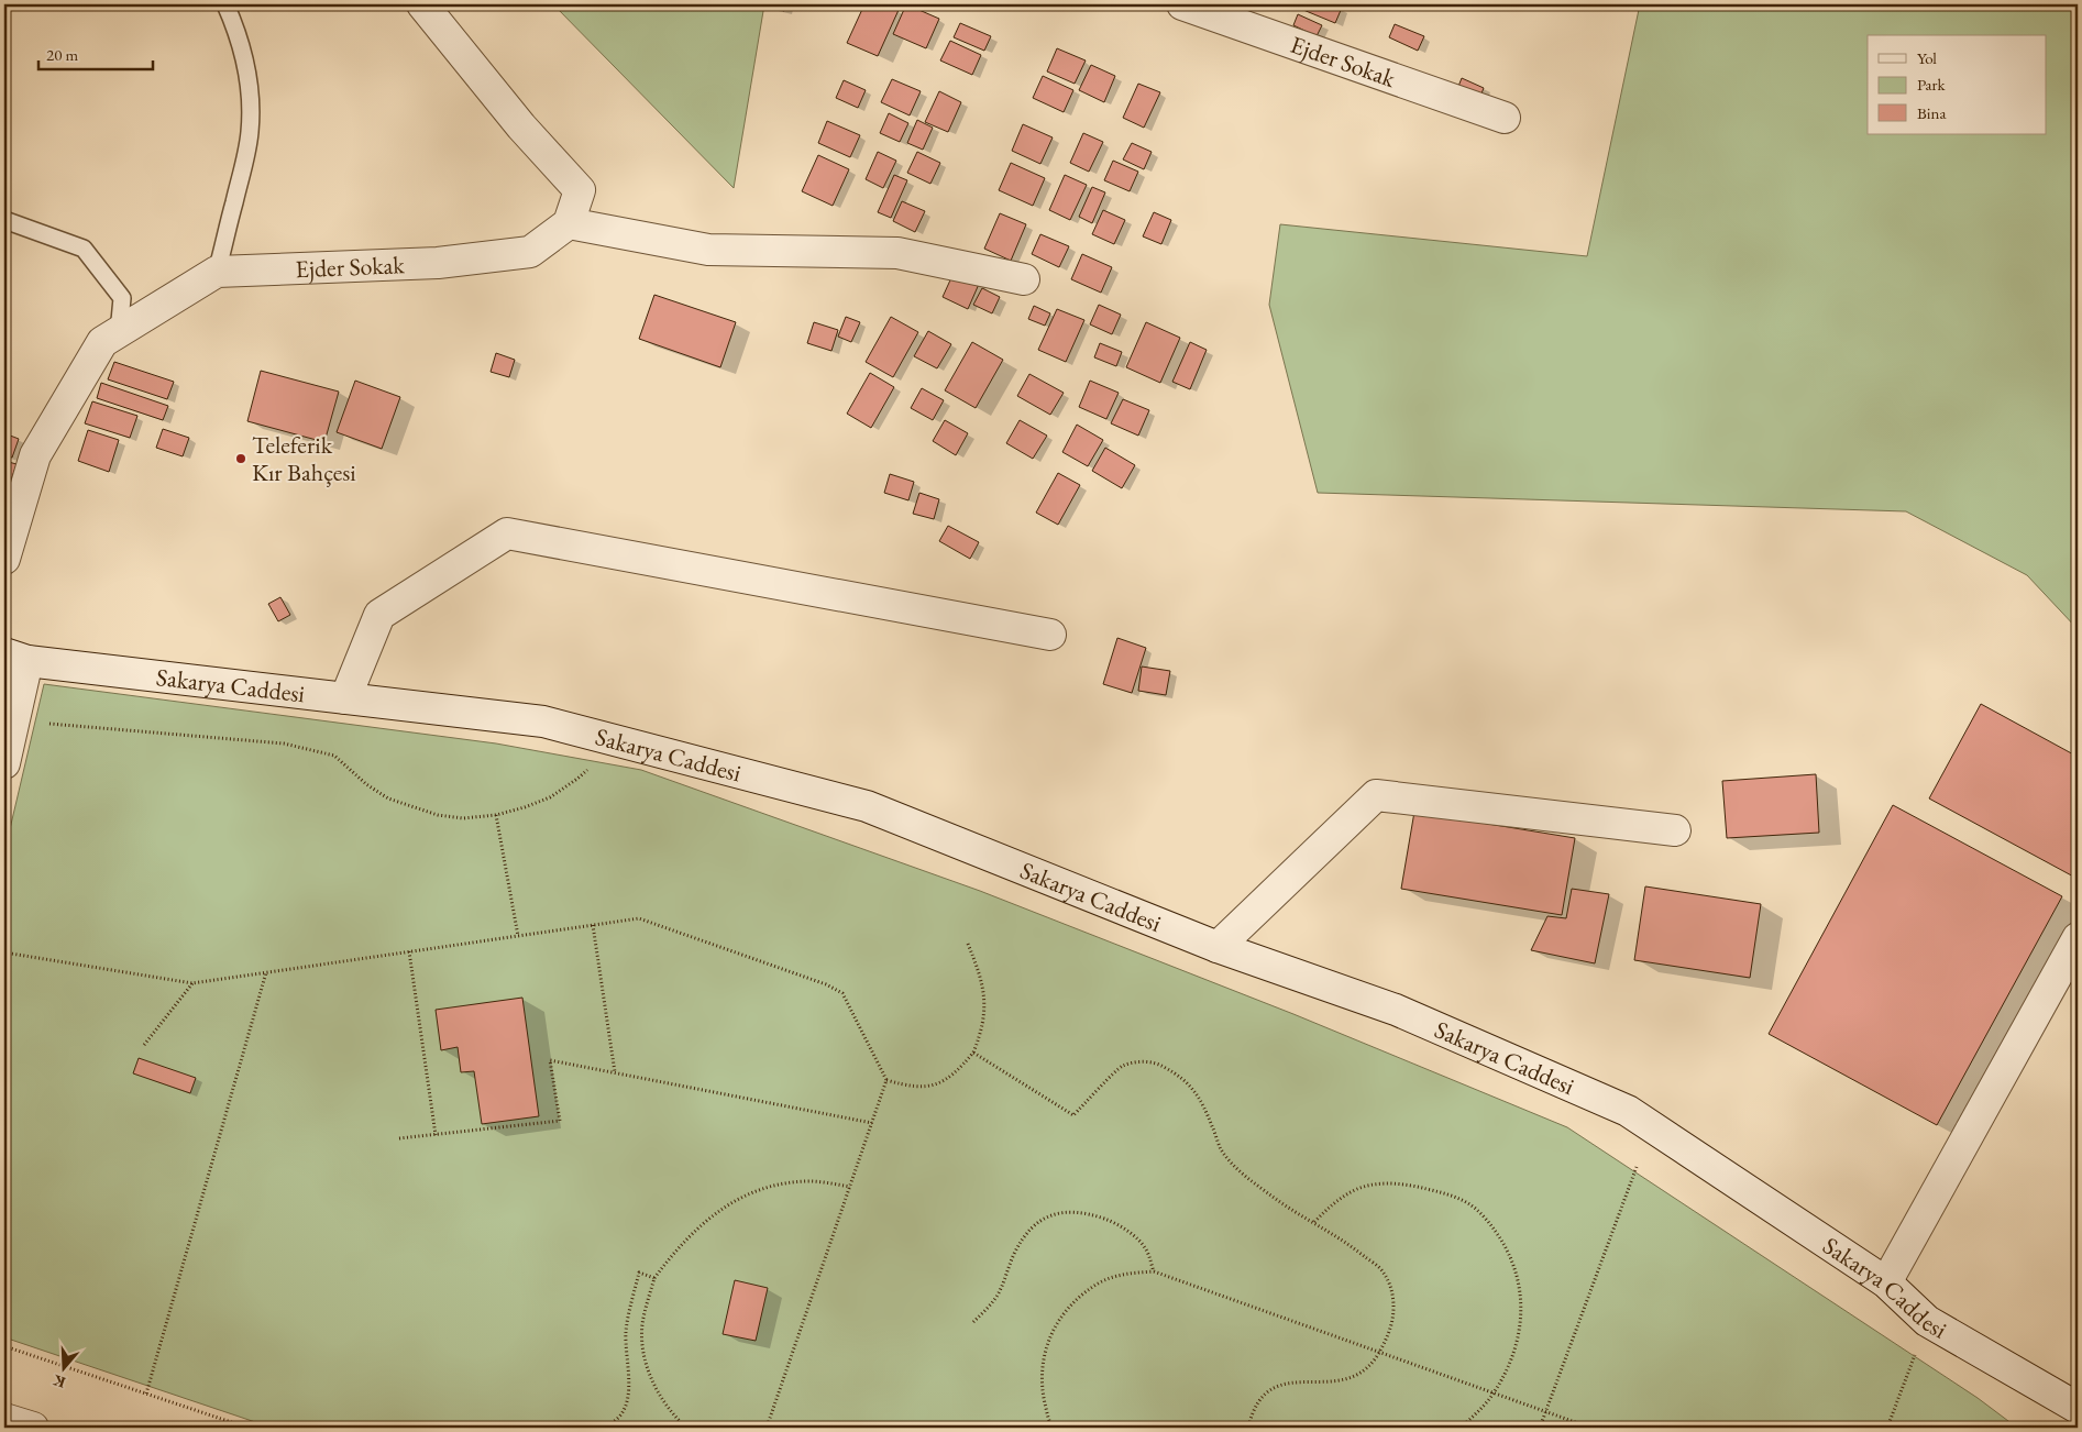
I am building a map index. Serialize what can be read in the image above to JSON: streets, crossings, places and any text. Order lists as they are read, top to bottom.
{
  "streets": {
    "street": ["Ejder Sokak", "Sakarya Caddesi"]
  },
  "places": ["Teleferik Kır Bahçesi"],
  "legend": ["Yol", "Park", "Bina"],
  "scale_bar": "20 m",
  "north": "bottom"
}
